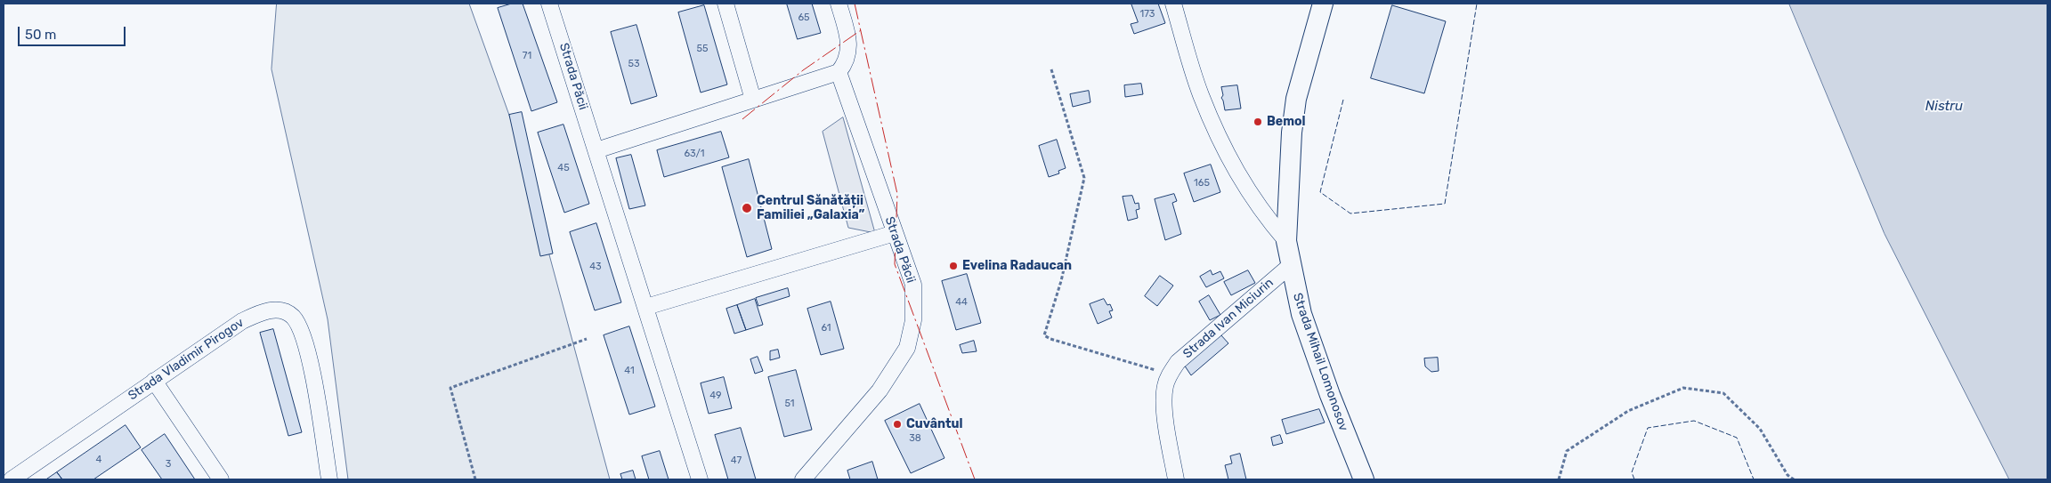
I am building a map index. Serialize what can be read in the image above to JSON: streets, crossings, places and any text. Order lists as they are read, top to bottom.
{
  "streets": {
    "main road": ["Strada Mihail Lomonosov"],
    "street": ["Strada Păcii", "Strada Ivan Miciurin", "Strada Vladimir Pirogov"]
  },
  "crossings": [
    ["Strada Ivan Miciurin", "Strada Mihail Lomonosov"]
  ],
  "water": ["Nistru"],
  "places": [
    "Bemol",
    "Centrul Sănătății Familiei „Galaxia”",
    "Evelina Radaucan",
    "Cuvântul"
  ],
  "house_numbers": [
    "173",
    "65",
    "55",
    "71",
    "53",
    "63/1",
    "45",
    "165",
    "43",
    "44",
    "61",
    "41",
    "49",
    "51",
    "38",
    "4",
    "47",
    "3"
  ],
  "scale_bar": "50 m"
}
